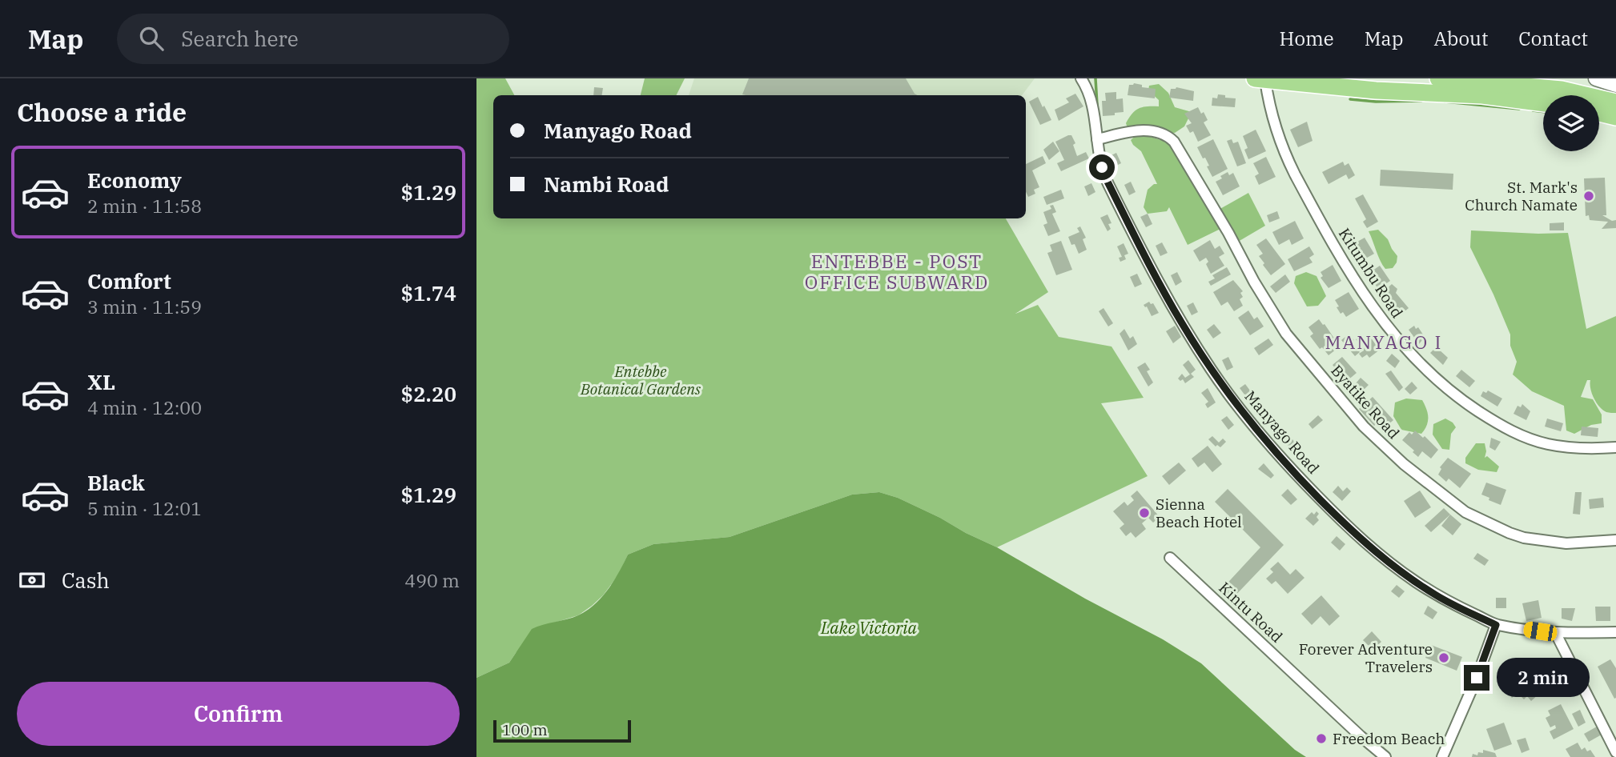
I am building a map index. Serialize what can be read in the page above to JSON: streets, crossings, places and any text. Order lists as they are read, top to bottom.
{
  "streets": {
    "street": [
      "Kitumbu Road",
      "Byatike Road",
      "Manyago Road",
      "Kintu Road"
    ]
  },
  "crossings": [
    ["Byatike Road", "Manyago Road"]
  ],
  "districts": ["ENTEBBE - POST OFFICE SUBWARD", "MANYAGO I"],
  "water": ["Lake Victoria"],
  "parks": ["Entebbe Botanical Gardens"],
  "places": [
    "St. Mark's Church Namate",
    "Sienna Beach Hotel",
    "Forever Adventure Travelers",
    "Freedom Beach"
  ],
  "scale_bar": "100 m",
  "page": {
    "header": "Map",
    "search": "Search here",
    "nav": [
      "Home",
      "Map",
      "About",
      "Contact"
    ],
    "heading": "Choose a ride",
    "banner": ["Manyago Road", "Nambi Road"],
    "list": [
      {
        "name": "Economy",
        "note": "2 min · 11:58",
        "value": "$1.29"
      },
      {
        "name": "Comfort",
        "note": "3 min · 11:59",
        "value": "$1.74"
      },
      {
        "name": "XL",
        "note": "4 min · 12:00",
        "value": "$2.20"
      },
      {
        "name": "Black",
        "note": "5 min · 12:01",
        "value": "$1.29"
      }
    ],
    "pay": ["Cash", "490 m"],
    "bubble": "2 min",
    "buttons": "Confirm",
    "scale": "100 m"
  }
}
